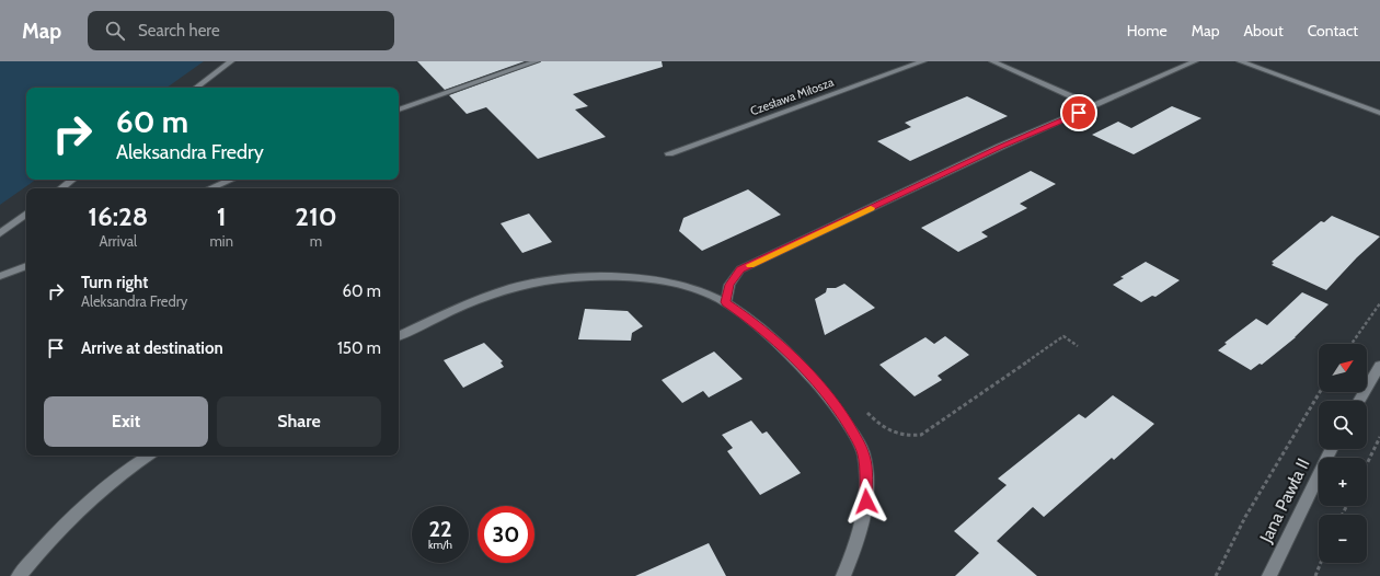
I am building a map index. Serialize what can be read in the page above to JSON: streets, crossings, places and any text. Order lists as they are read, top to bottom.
{
  "streets": {
    "street": ["Czesława Miłosza", "Jana Pawła II"]
  },
  "north": "top right",
  "page": {
    "header": "Map",
    "search": "Search here",
    "nav": [
      "Home",
      "Map",
      "About",
      "Contact"
    ],
    "turn": ["60 m", "Aleksandra Fredry"],
    "eta": [
      "16:28",
      "Arrival",
      "1",
      "min",
      "210",
      "m"
    ],
    "list": [
      {
        "name": "Turn right",
        "note": "Aleksandra Fredry",
        "value": "60 m"
      },
      {
        "name": "Arrive at destination",
        "value": "150 m"
      }
    ],
    "map_buttons": ["+", "−"],
    "buttons": ["Exit", "Share"],
    "speed": "22 km/h",
    "limit": "30"
  }
}
